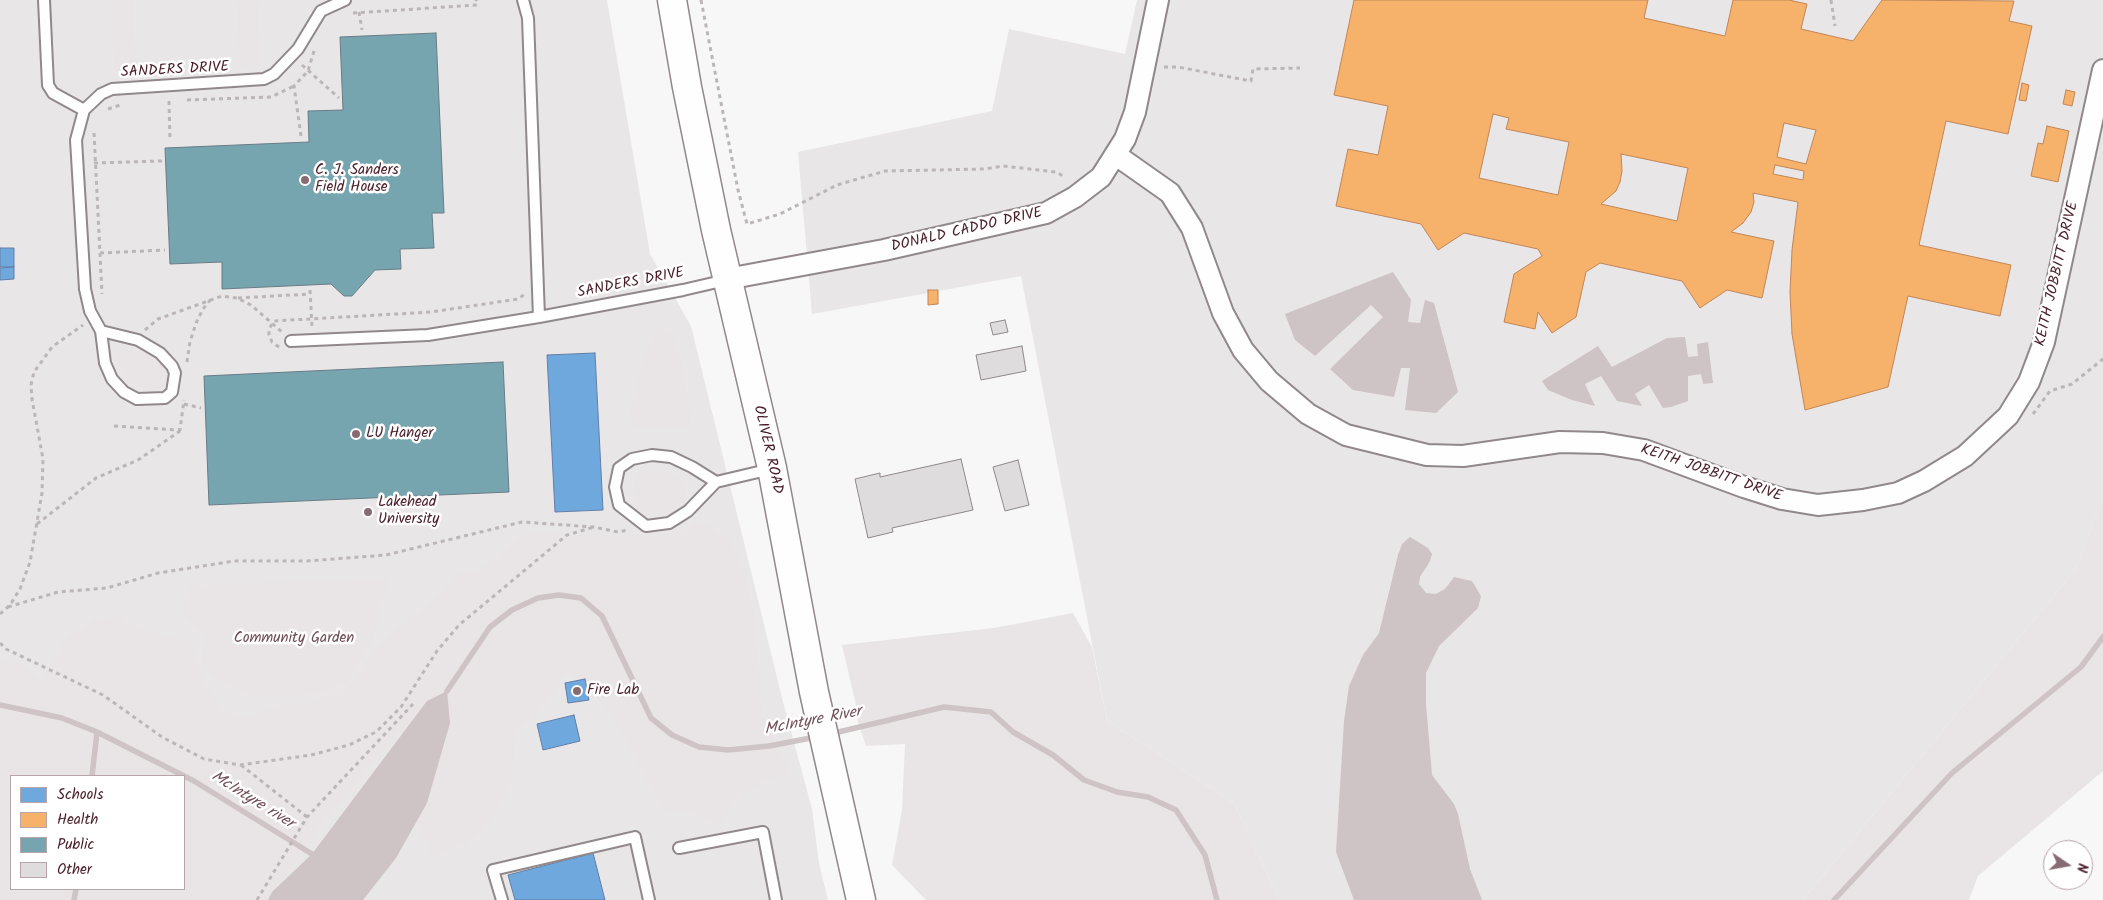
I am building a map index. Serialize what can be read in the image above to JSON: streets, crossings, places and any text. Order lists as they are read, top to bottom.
{
  "streets": {
    "main road": ["OLIVER ROAD"],
    "street": ["DONALD CADDO DRIVE", "KEITH JOBBITT DRIVE"],
    "lane": ["SANDERS DRIVE"]
  },
  "crossings": [
    ["SANDERS DRIVE", "DONALD CADDO DRIVE"],
    ["SANDERS DRIVE", "OLIVER ROAD"],
    ["DONALD CADDO DRIVE", "KEITH JOBBITT DRIVE"],
    ["DONALD CADDO DRIVE", "OLIVER ROAD"]
  ],
  "water": ["McIntyre River", "McIntyre river"],
  "parks": ["Community Garden"],
  "places": [
    "C. J. Sanders Field House",
    "LU Hanger",
    "Lakehead University",
    "Fire Lab"
  ],
  "legend": [
    "Schools",
    "Health",
    "Public",
    "Other"
  ],
  "north": "right"
}
